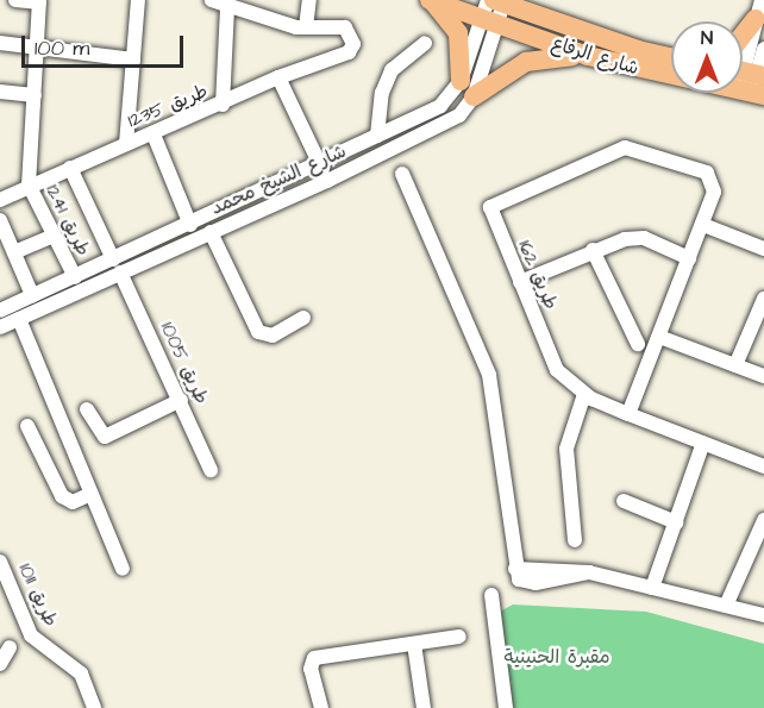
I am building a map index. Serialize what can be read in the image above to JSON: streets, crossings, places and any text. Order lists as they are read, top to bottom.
{
  "streets": {
    "main road": ["شارع الرفاع"],
    "street": [
      "طريق 1235",
      "شارع الشيخ محمد",
      "طريق 1241",
      "طريق 162",
      "طريق 1005",
      "طريق 1011"
    ]
  },
  "crossings": [
    ["شارع الرفاع", "شارع الشيخ محمد"],
    ["طريق 1235", "طريق 1241"],
    ["شارع الشيخ محمد", "طريق 1241"],
    ["شارع الشيخ محمد", "طريق 1005"]
  ],
  "parks": ["مقبرة الحنينية"],
  "scale_bar": "100 m",
  "north": "top"
}
